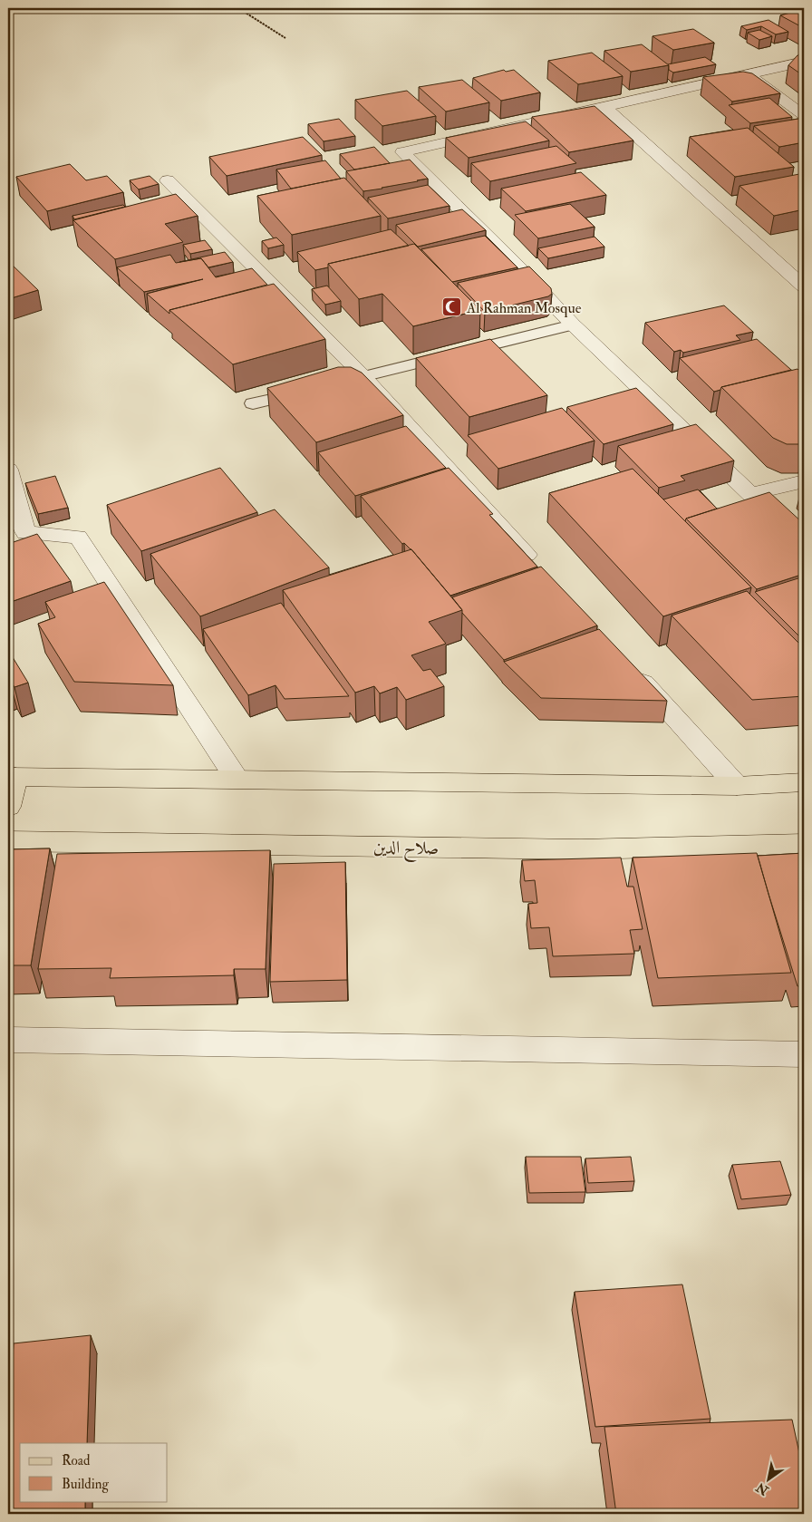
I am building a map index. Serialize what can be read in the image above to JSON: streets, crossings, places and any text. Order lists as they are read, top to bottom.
{
  "streets": {
    "main road": ["صلاح الدين"]
  },
  "places": {
    "mosque": ["Al Rahman Mosque"]
  },
  "legend": ["Road", "Building"],
  "north": "bottom left"
}
